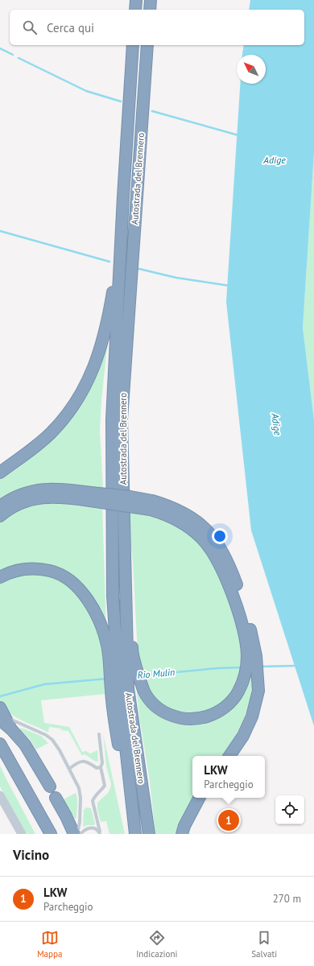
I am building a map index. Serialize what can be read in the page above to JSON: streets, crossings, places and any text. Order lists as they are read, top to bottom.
{
  "streets": {
    "highway": ["Autostrada del Brennero"]
  },
  "water": ["Adige", "Rio Mulin"],
  "north": "top left",
  "page": {
    "search": "Cerca qui",
    "popup": ["LKW", "Parcheggio"],
    "pins": "1",
    "heading": "Vicino",
    "list": [
      {
        "mark": "1",
        "name": "LKW",
        "note": "Parcheggio",
        "value": "270 m"
      }
    ],
    "nav": ["Mappa", "Indicazioni", "Salvati"]
  }
}
